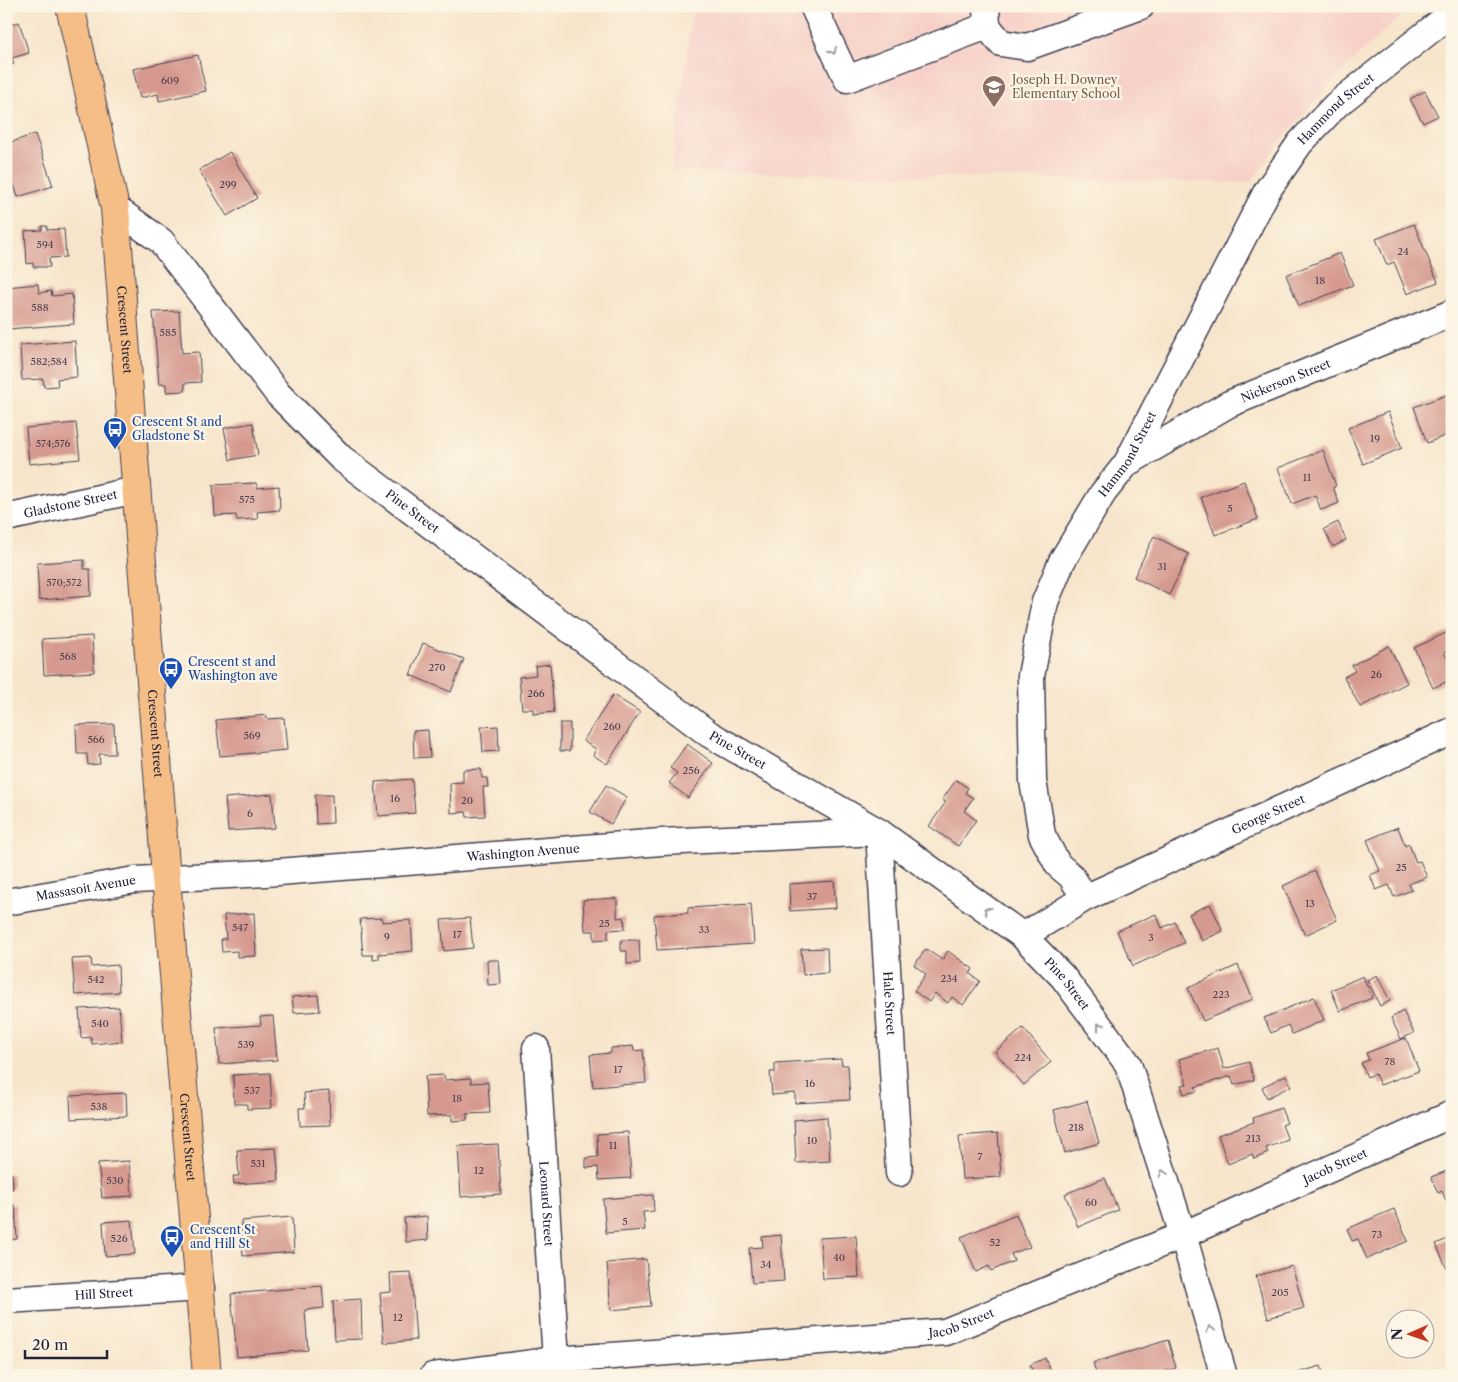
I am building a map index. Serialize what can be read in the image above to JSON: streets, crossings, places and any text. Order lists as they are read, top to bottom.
{
  "streets": {
    "main road": ["Crescent Street"],
    "street": [
      "Hammond Street",
      "Nickerson Street",
      "Gladstone Street",
      "Pine Street",
      "George Street",
      "Washington Avenue",
      "Massasoit Avenue",
      "Hale Street",
      "Jacob Street",
      "Leonard Street",
      "Hill Street"
    ]
  },
  "crossings": [
    ["Hammond Street", "Nickerson Street"],
    ["Hammond Street", "George Street"],
    ["Crescent Street", "Gladstone Street"],
    ["Crescent Street", "Pine Street"],
    ["Crescent Street", "Washington Avenue"],
    ["Crescent Street", "Massasoit Avenue"],
    ["Crescent Street", "Hill Street"],
    ["Pine Street", "Washington Avenue"],
    ["Pine Street", "Hale Street"],
    ["Pine Street", "Jacob Street"],
    ["Washington Avenue", "Massasoit Avenue"],
    ["Washington Avenue", "Hale Street"],
    ["Jacob Street", "Leonard Street"]
  ],
  "one_way": ["Pine Street"],
  "places": {
    "school or university": ["Joseph H. Downey Elementary School"],
    "bus stop": ["Crescent St and Gladstone St", "Crescent st and Washington ave", "Crescent St and Hill St"]
  },
  "house_numbers": [
    "609",
    "299",
    "594",
    "24",
    "18",
    "588",
    "585",
    "582;584",
    "19",
    "574;576",
    "11",
    "575",
    "5",
    "31",
    "570;572",
    "568",
    "270",
    "26",
    "266",
    "260",
    "569",
    "566",
    "256",
    "16",
    "20",
    "6",
    "25",
    "37",
    "13",
    "25",
    "547",
    "33",
    "17",
    "9",
    "3",
    "234",
    "542",
    "223",
    "540",
    "539",
    "224",
    "78",
    "17",
    "16",
    "537",
    "18",
    "538",
    "218",
    "213",
    "10",
    "11",
    "7",
    "531",
    "12",
    "530",
    "60",
    "5",
    "73",
    "526",
    "52",
    "40",
    "34",
    "205",
    "12"
  ],
  "scale_bar": "20 m",
  "north": "left"
}
